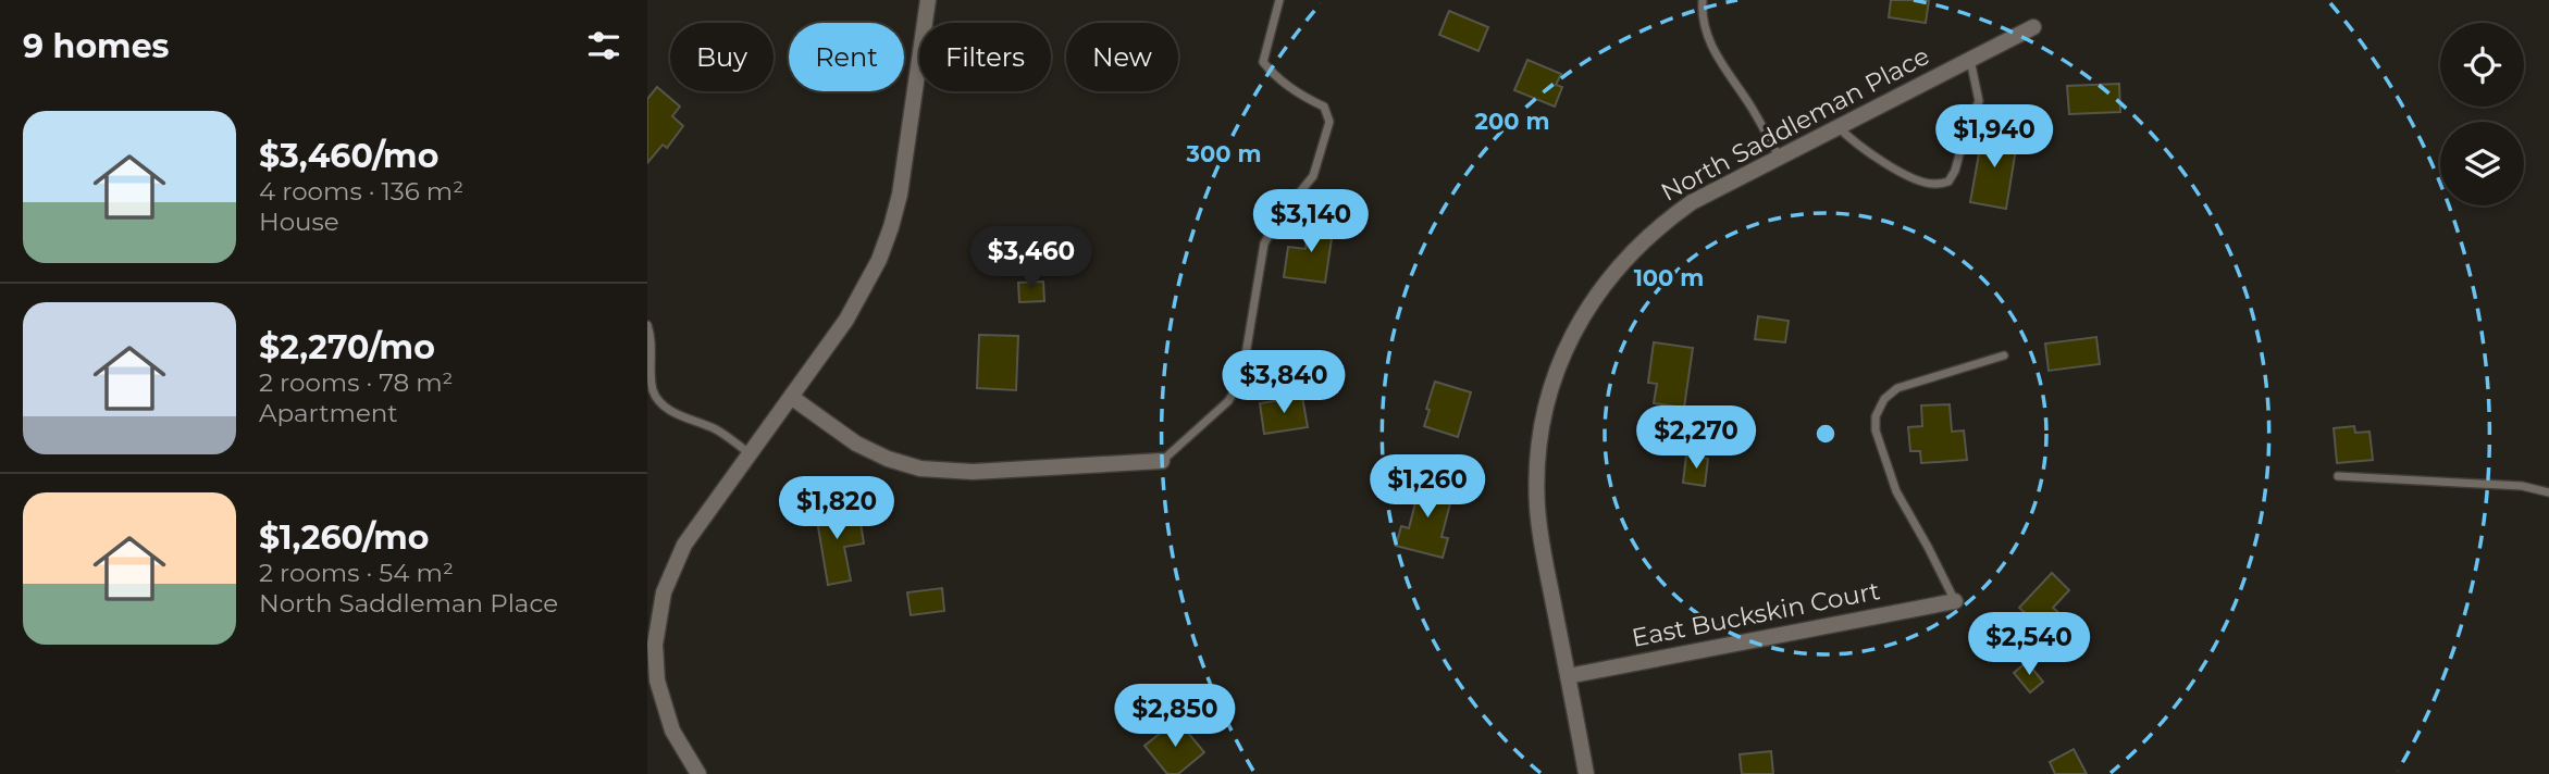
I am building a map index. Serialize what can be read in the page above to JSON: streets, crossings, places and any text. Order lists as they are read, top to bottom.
{
  "streets": {
    "street": ["North Saddleman Place", "East Buckskin Court"]
  },
  "crossings": [
    ["North Saddleman Place", "East Buckskin Court"]
  ],
  "page": {
    "heading": "9 homes",
    "chip": [
      "Buy",
      "Rent",
      "Filters",
      "New"
    ],
    "list": [
      {
        "name": "$3,460/mo",
        "note": "4 rooms · 136 m² · House"
      },
      {
        "name": "$2,270/mo",
        "note": "2 rooms · 78 m² · Apartment"
      },
      {
        "name": "$1,260/mo",
        "note": "2 rooms · 54 m² · North Saddleman Place"
      }
    ],
    "price": [
      "$1,940",
      "$3,140",
      "$3,460",
      "$3,840",
      "$2,270",
      "$1,260",
      "$1,820",
      "$2,540",
      "$2,850"
    ]
  },
  "rings": ["200 m", "300 m", "100 m"]
}
